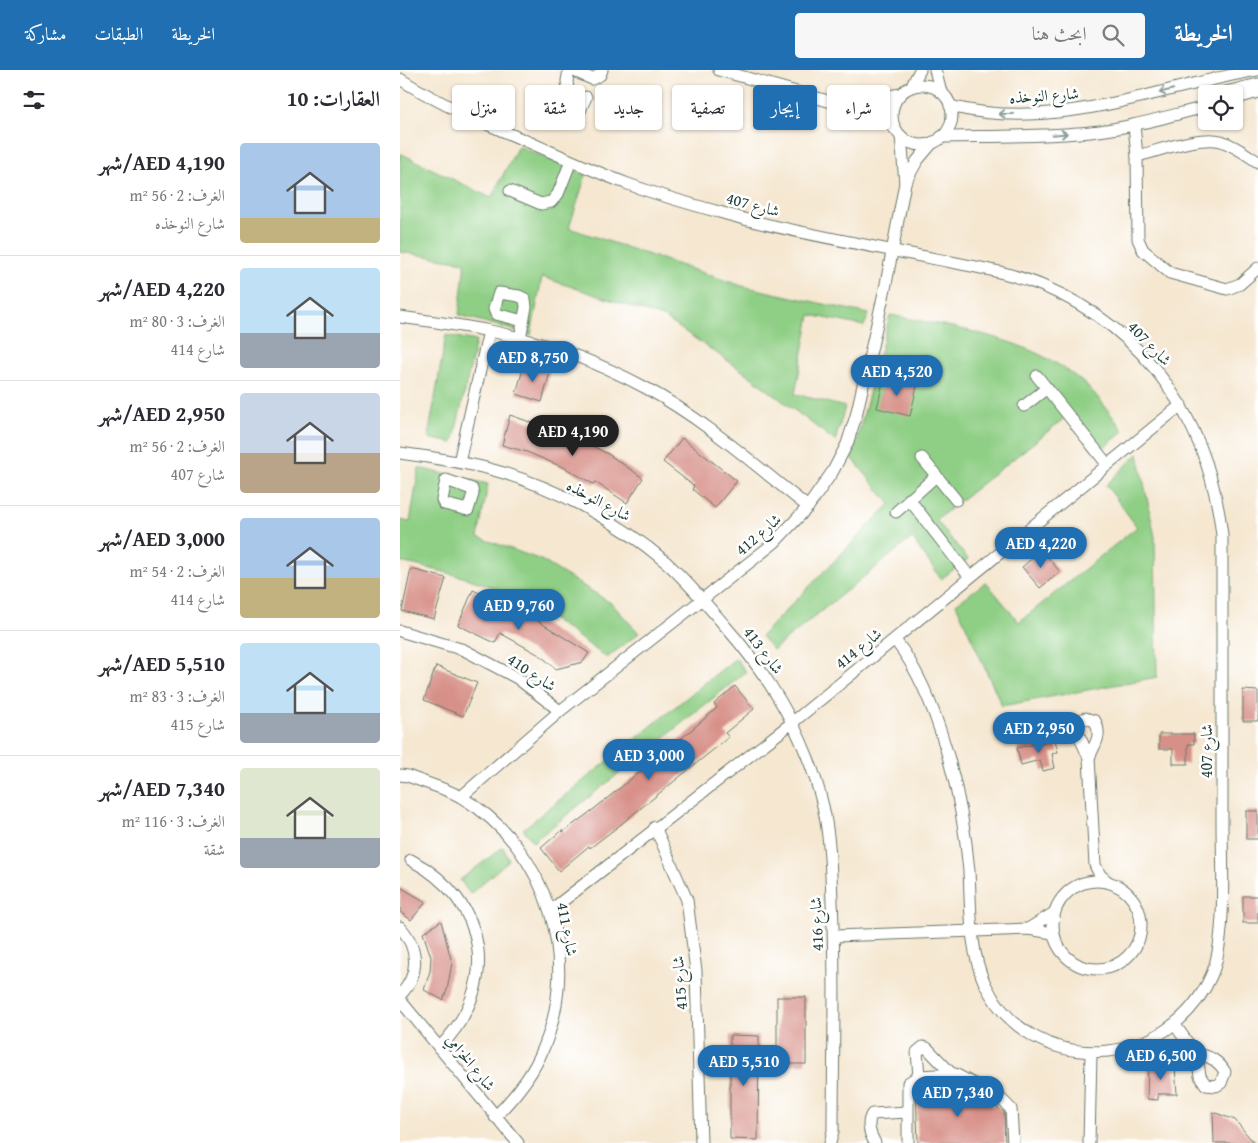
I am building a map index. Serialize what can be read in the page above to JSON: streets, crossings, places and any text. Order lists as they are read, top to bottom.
{
  "streets": {
    "street": [
      "شارع النوخذه",
      "شارع 407",
      "شارع 412",
      "شارع 414",
      "شارع 413",
      "شارع 410",
      "شارع 416",
      "شارع 411",
      "شارع 415",
      "شارع الخزامي"
    ]
  },
  "crossings": [
    ["شارع النوخذه", "شارع 412"],
    ["شارع النوخذه", "شارع 413"],
    ["شارع 407", "شارع 412"],
    ["شارع 407", "شارع 414"],
    ["شارع 412", "شارع 413"],
    ["شارع 412", "شارع 410"],
    ["شارع 412", "شارع 411"],
    ["شارع 414", "شارع 413"],
    ["شارع 414", "شارع 416"],
    ["شارع 414", "شارع 411"],
    ["شارع 414", "شارع 415"],
    ["شارع 413", "شارع 416"],
    ["شارع 411", "شارع الخزامي"]
  ],
  "page": {
    "header": "الخريطة",
    "search": "ابحث هنا",
    "nav": ["الخريطة", "الطبقات", "مشاركة"],
    "heading": "العقارات: 10",
    "chip": [
      "شراء",
      "إيجار",
      "تصفية",
      "جديد",
      "شقة",
      "منزل"
    ],
    "list": [
      {
        "name": "AED 4,190/شهر",
        "note": "الغرف: 2 · 56 m² · شارع النوخذه"
      },
      {
        "name": "AED 4,220/شهر",
        "note": "الغرف: 3 · 80 m² · شارع 414"
      },
      {
        "name": "AED 2,950/شهر",
        "note": "الغرف: 2 · 56 m² · شارع 407"
      },
      {
        "name": "AED 3,000/شهر",
        "note": "الغرف: 2 · 54 m² · شارع 414"
      },
      {
        "name": "AED 5,510/شهر",
        "note": "الغرف: 3 · 83 m² · شارع 415"
      },
      {
        "name": "AED 7,340/شهر",
        "note": "الغرف: 3 · 116 m² · شقة"
      }
    ],
    "price": [
      "AED 8,750",
      "AED 4,520",
      "AED 4,190",
      "AED 4,220",
      "AED 9,760",
      "AED 2,950",
      "AED 3,000",
      "AED 6,500",
      "AED 5,510",
      "AED 7,340"
    ]
  }
}
